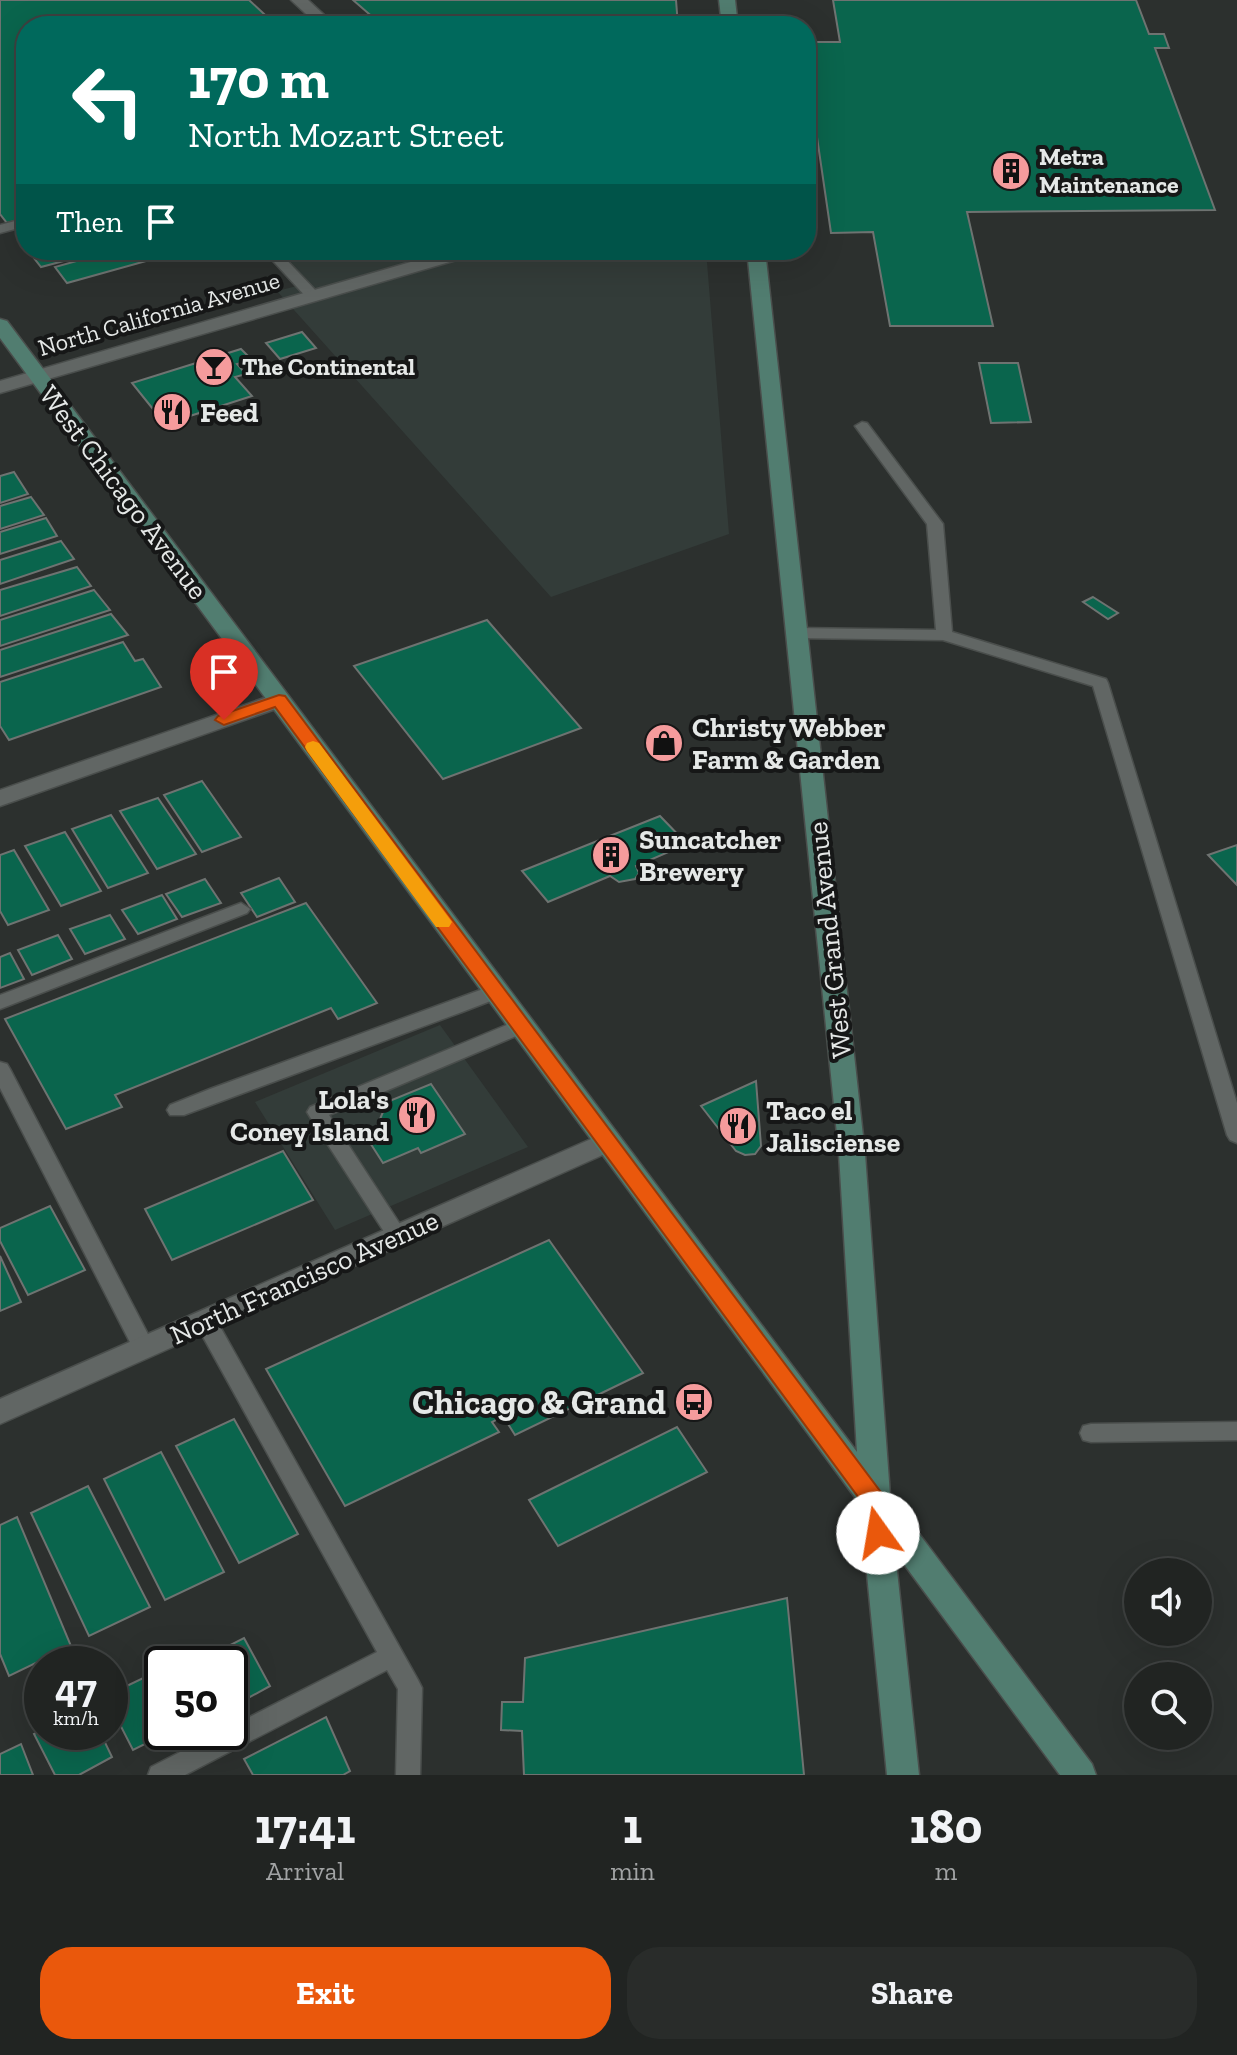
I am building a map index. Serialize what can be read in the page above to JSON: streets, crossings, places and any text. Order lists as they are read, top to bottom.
{
  "streets": {
    "main road": ["West Chicago Avenue", "West Grand Avenue"],
    "street": ["North California Avenue", "North Francisco Avenue"]
  },
  "crossings": [
    ["North California Avenue", "West Chicago Avenue"],
    ["West Chicago Avenue", "West Grand Avenue"],
    ["West Chicago Avenue", "North Francisco Avenue"]
  ],
  "places": {
    "building": ["Metra Maintenance", "Suncatcher Brewery"],
    "bar": ["The Continental"],
    "restaurant": ["Feed", "Lola's Coney Island", "Taco el Jalisciense"],
    "shop": ["Christy Webber Farm & Garden"],
    "bus stop": ["Chicago & Grand"]
  },
  "page": {
    "turn": ["170 m", "North Mozart Street"],
    "then": "Then",
    "speed": "47 km/h",
    "limit": "50",
    "eta": [
      "17:41",
      "Arrival",
      "1",
      "min",
      "180",
      "m"
    ],
    "buttons": ["Exit", "Share"]
  }
}
